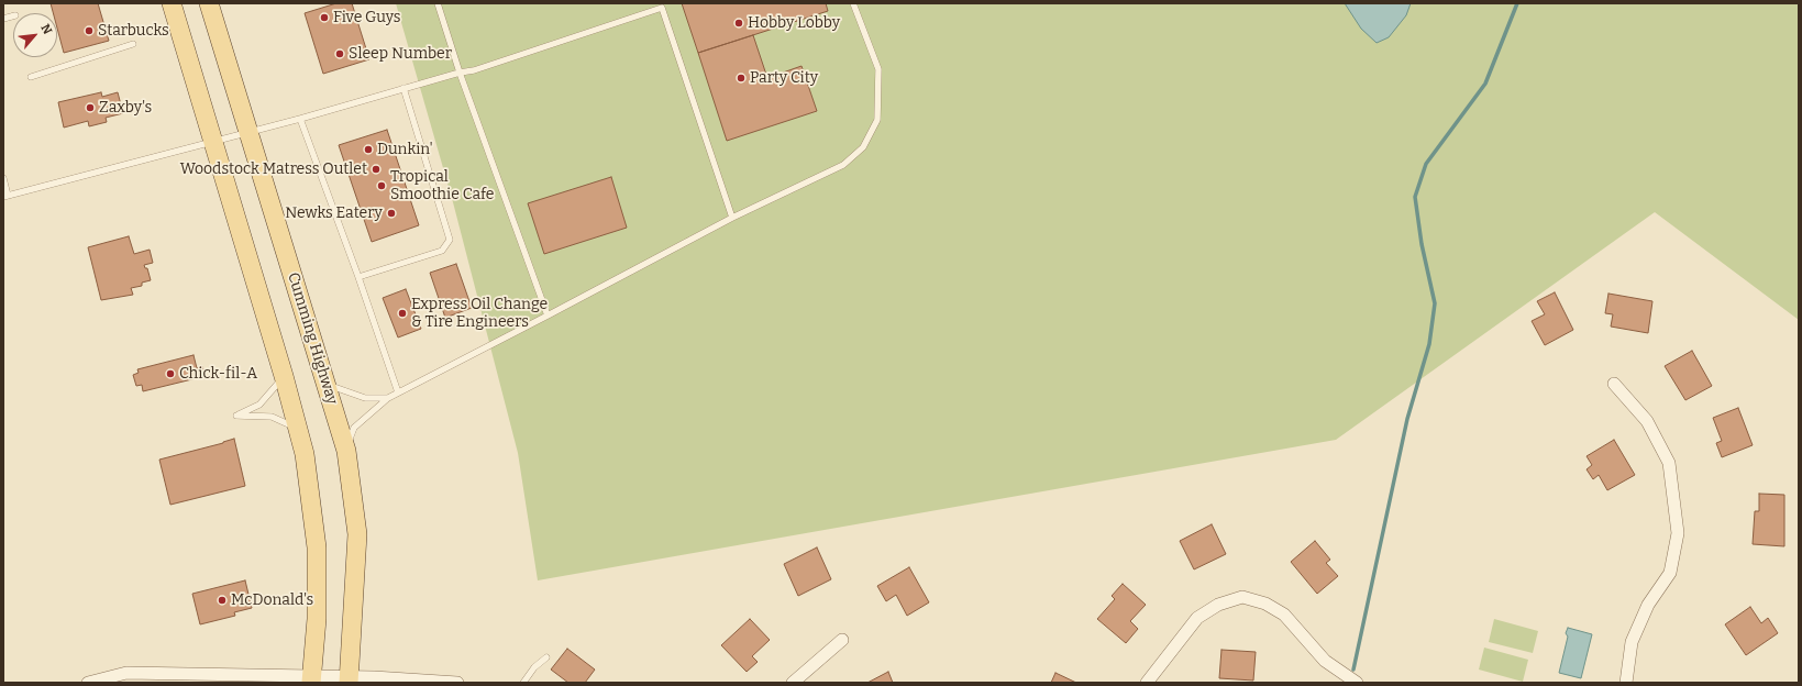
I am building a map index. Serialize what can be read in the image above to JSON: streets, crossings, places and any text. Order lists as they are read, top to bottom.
{
  "streets": {
    "main road": ["Cumming Highway"]
  },
  "places": [
    "Five Guys",
    "Hobby Lobby",
    "Starbucks",
    "Sleep Number",
    "Party City",
    "Zaxby's",
    "Dunkin'",
    "Woodstock Matress Outlet",
    "Tropical Smoothie Cafe",
    "Newks Eatery",
    "Express Oil Change & Tire Engineers",
    "Chick-fil-A",
    "McDonald's"
  ],
  "north": "top right"
}
